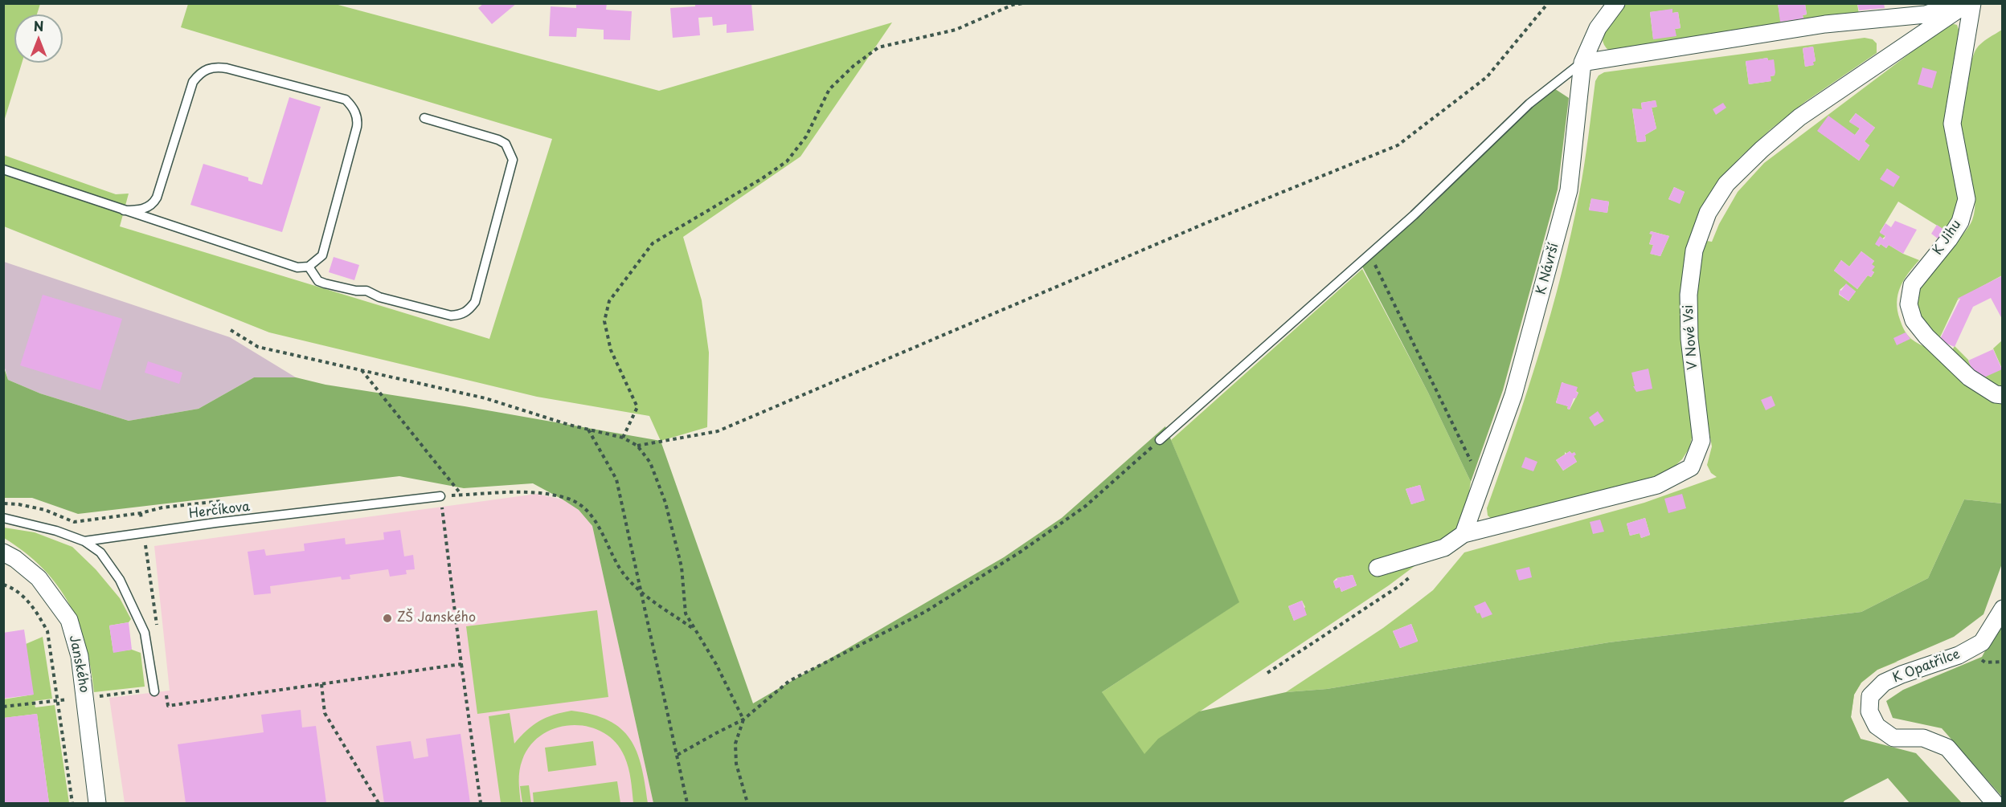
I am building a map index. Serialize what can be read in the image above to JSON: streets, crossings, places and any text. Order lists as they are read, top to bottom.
{
  "streets": {
    "street": [
      "K Jihu",
      "K Návrší",
      "V Nové Vsi",
      "Janského",
      "K Opatřilce"
    ],
    "lane": ["Herčíkova"]
  },
  "crossings": [
    ["K Návrší", "V Nové Vsi"]
  ],
  "places": ["ZŠ Janského"],
  "north": "top"
}
